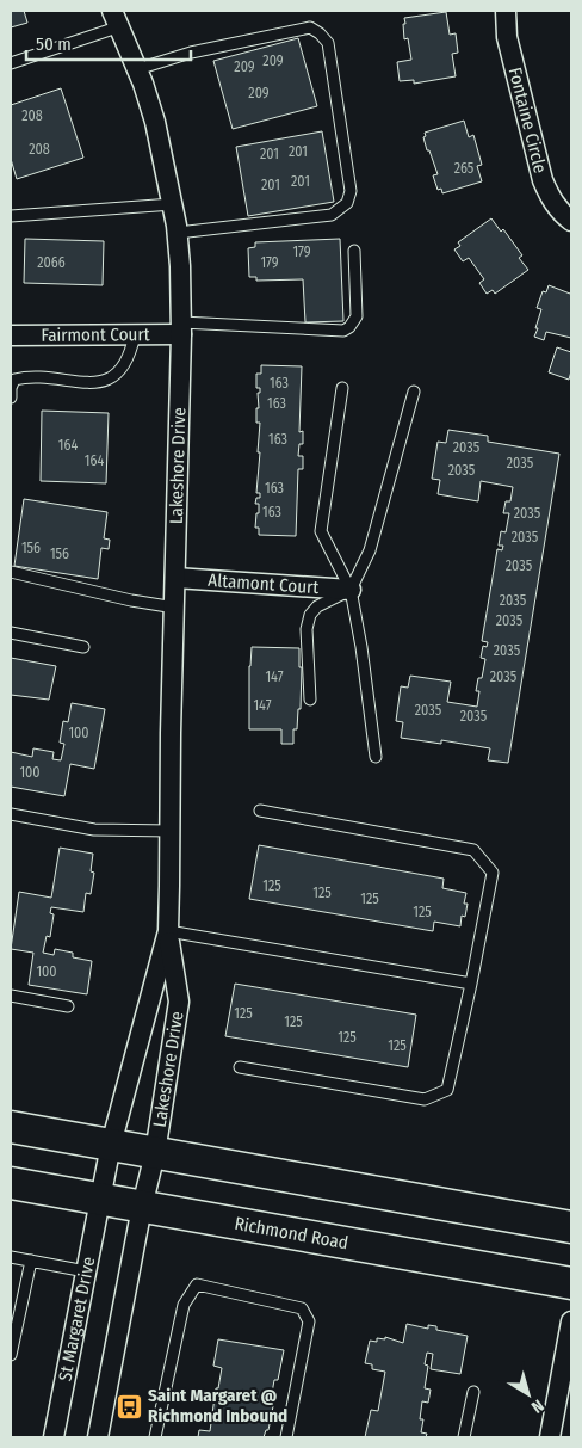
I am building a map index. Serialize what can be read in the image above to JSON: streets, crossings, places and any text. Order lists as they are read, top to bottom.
{
  "streets": {
    "main road": ["Richmond Road"],
    "street": [
      "Fontaine Circle",
      "Fairmont Court",
      "Lakeshore Drive",
      "Altamont Court",
      "St Margaret Drive"
    ]
  },
  "crossings": [
    ["Fairmont Court", "Lakeshore Drive"],
    ["Lakeshore Drive", "Altamont Court"],
    ["Lakeshore Drive", "Richmond Road"],
    ["Lakeshore Drive", "St Margaret Drive"],
    ["Richmond Road", "St Margaret Drive"]
  ],
  "places": {
    "bus stop": ["Saint Margaret @ Richmond Inbound"]
  },
  "house_numbers": [
    "209",
    "209",
    "209",
    "208",
    "208",
    "201",
    "201",
    "265",
    "201",
    "201",
    "179",
    "2066",
    "179",
    "163",
    "163",
    "163",
    "164",
    "2035",
    "164",
    "2035",
    "2035",
    "163",
    "163",
    "2035",
    "2035",
    "156",
    "156",
    "2035",
    "2035",
    "2035",
    "2035",
    "147",
    "2035",
    "147",
    "2035",
    "2035",
    "100",
    "100",
    "125",
    "125",
    "125",
    "125",
    "100",
    "125",
    "125",
    "125",
    "125"
  ],
  "scale_bar": "50 m",
  "north": "bottom right"
}
